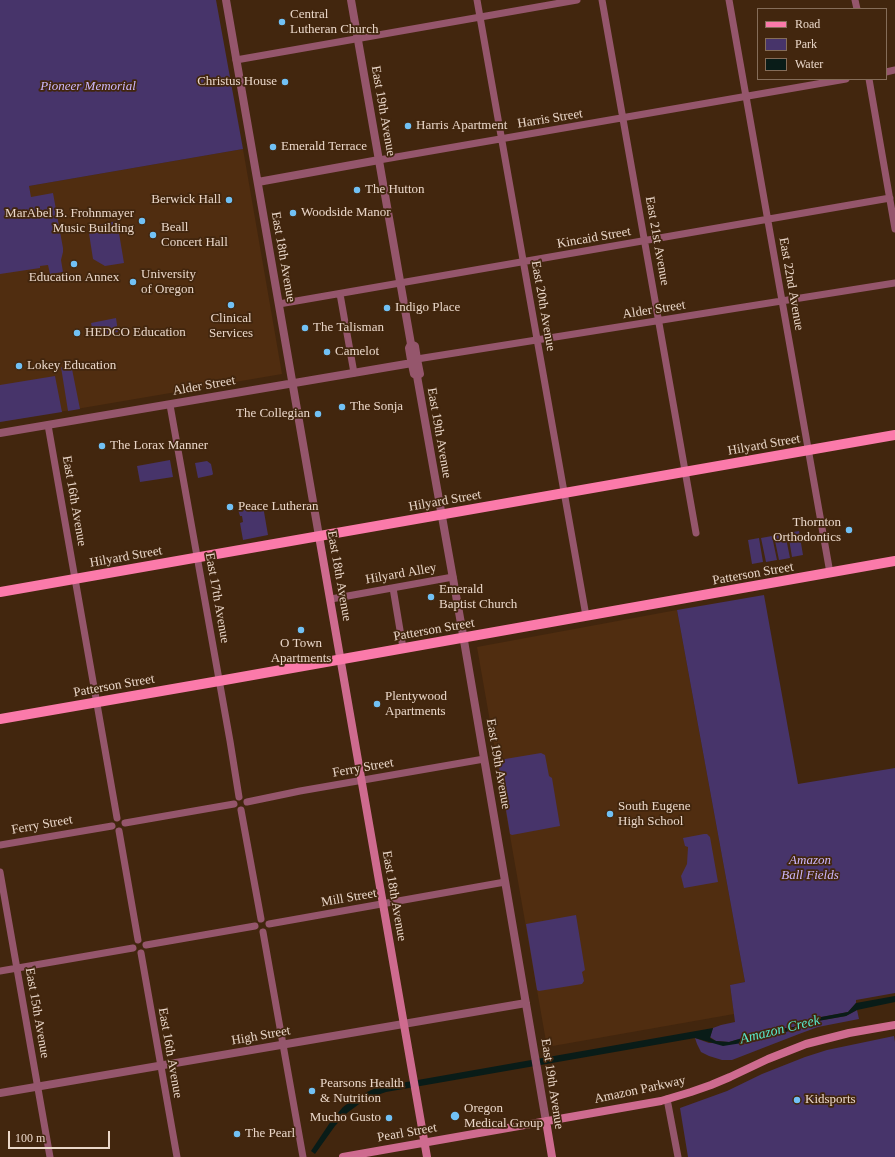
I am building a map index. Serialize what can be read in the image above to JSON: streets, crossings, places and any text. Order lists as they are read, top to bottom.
{
  "streets": {
    "main road": [
      "East 19th Avenue",
      "East 18th Avenue",
      "Hilyard Street",
      "Patterson Street",
      "Amazon Parkway",
      "Pearl Street"
    ],
    "street": [
      "Harris Street",
      "Kincaid Street",
      "East 21st Avenue",
      "East 22nd Avenue",
      "East 20th Avenue",
      "Alder Street",
      "East 16th Avenue",
      "Hilyard Alley",
      "East 17th Avenue",
      "Ferry Street",
      "Mill Street",
      "East 15th Avenue",
      "High Street"
    ]
  },
  "crossings": [
    ["East 19th Avenue", "Harris Street"],
    ["East 19th Avenue", "Kincaid Street"],
    ["East 19th Avenue", "Alder Street"],
    ["East 19th Avenue", "Hilyard Street"],
    ["East 19th Avenue", "Hilyard Alley"],
    ["East 19th Avenue", "Patterson Street"],
    ["East 19th Avenue", "Ferry Street"],
    ["East 19th Avenue", "Mill Street"],
    ["East 19th Avenue", "High Street"],
    ["East 19th Avenue", "Amazon Parkway"],
    ["East 19th Avenue", "Pearl Street"],
    ["Harris Street", "East 21st Avenue"],
    ["Harris Street", "East 18th Avenue"],
    ["Harris Street", "East 22nd Avenue"],
    ["Harris Street", "East 20th Avenue"],
    ["Kincaid Street", "East 21st Avenue"],
    ["Kincaid Street", "East 18th Avenue"],
    ["Kincaid Street", "East 22nd Avenue"],
    ["Kincaid Street", "East 20th Avenue"],
    ["East 21st Avenue", "Alder Street"],
    ["East 21st Avenue", "Hilyard Street"],
    ["East 18th Avenue", "Alder Street"],
    ["East 18th Avenue", "Hilyard Street"],
    ["East 18th Avenue", "Hilyard Alley"],
    ["East 18th Avenue", "Patterson Street"],
    ["East 18th Avenue", "Ferry Street"],
    ["East 18th Avenue", "Mill Street"],
    ["East 18th Avenue", "High Street"],
    ["East 18th Avenue", "Pearl Street"],
    ["East 22nd Avenue", "Alder Street"],
    ["East 22nd Avenue", "Hilyard Street"],
    ["East 22nd Avenue", "Patterson Street"],
    ["East 20th Avenue", "Alder Street"],
    ["East 20th Avenue", "Hilyard Street"],
    ["East 20th Avenue", "Patterson Street"],
    ["Alder Street", "East 16th Avenue"],
    ["Alder Street", "East 17th Avenue"],
    ["Hilyard Street", "East 16th Avenue"],
    ["Hilyard Street", "East 17th Avenue"],
    ["East 16th Avenue", "Patterson Street"],
    ["East 16th Avenue", "Ferry Street"],
    ["East 16th Avenue", "High Street"],
    ["Patterson Street", "East 17th Avenue"],
    ["East 17th Avenue", "Ferry Street"],
    ["East 15th Avenue", "High Street"],
    ["Amazon Parkway", "Pearl Street"]
  ],
  "water": ["Amazon Creek"],
  "parks": ["Pioneer Memorial", "Amazon Ball Fields"],
  "places": [
    "Central Lutheran Church",
    "Christus House",
    "Harris Apartment",
    "Emerald Terrace",
    "The Hutton",
    "Berwick Hall",
    "Woodside Manor",
    "MarAbel B. Frohnmayer Music Building",
    "Beall Concert Hall",
    "Education Annex",
    "University of Oregon",
    "Clinical Services",
    "Indigo Place",
    "The Talisman",
    "HEDCO Education",
    "Camelot",
    "Lokey Education",
    "The Sonja",
    "The Collegian",
    "The Lorax Manner",
    "Peace Lutheran",
    "Thornton Orthodontics",
    "Emerald Baptist Church",
    "O Town Apartments",
    "Plentywood Apartments",
    "South Eugene High School",
    "Pearsons Health & Nutrition",
    "Kidsports",
    "Oregon Medical Group",
    "Mucho Gusto",
    "The Pearl"
  ],
  "legend": ["Road", "Park", "Water"],
  "scale_bar": "100 m"
}
